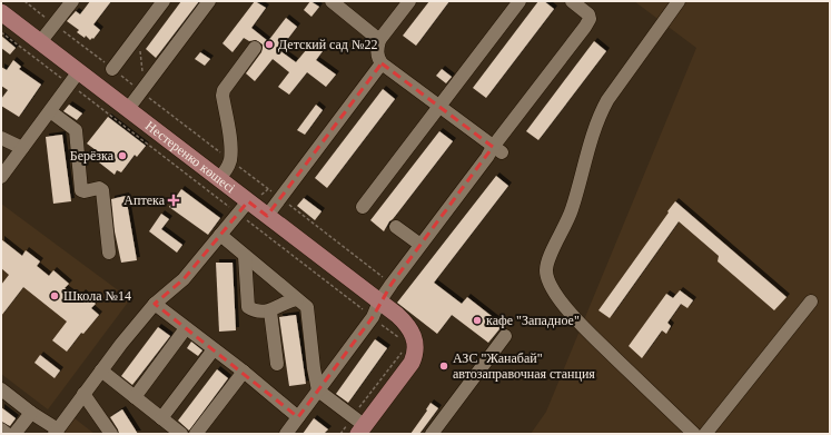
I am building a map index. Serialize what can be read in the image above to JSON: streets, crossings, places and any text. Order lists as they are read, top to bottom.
{
  "streets": {
    "main road": ["Нестеренко көшесі"]
  },
  "places": {
    "other": [
      "Детский сад №22",
      "Берёзка",
      "Школа №14",
      "кафе \"Западное\"",
      "АЗС \"Жанабай\" автозаправочная станция"
    ],
    "health": ["Аптека"]
  }
}
